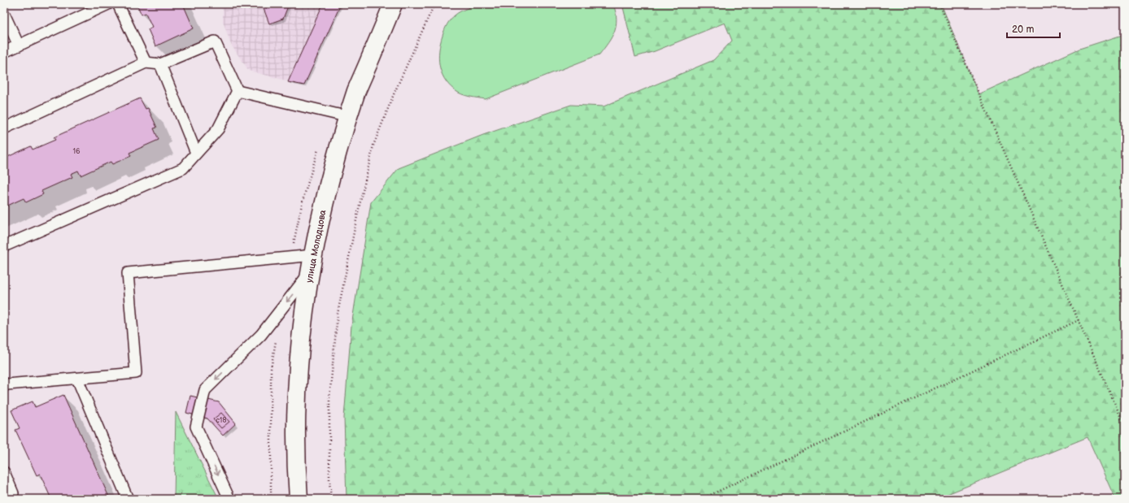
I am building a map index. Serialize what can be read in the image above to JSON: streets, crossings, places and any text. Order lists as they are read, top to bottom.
{
  "streets": {
    "street": ["улица Молодцова"]
  },
  "house_numbers": ["16", "с18"],
  "scale_bar": "20 m"
}
